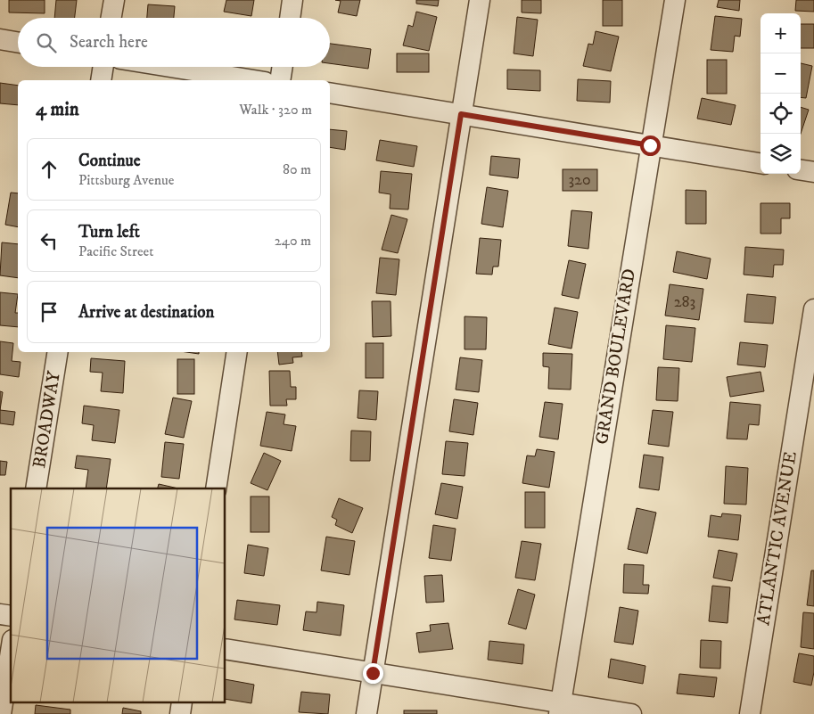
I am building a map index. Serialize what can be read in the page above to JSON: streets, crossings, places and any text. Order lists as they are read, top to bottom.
{
  "streets": {
    "street": ["GRAND BOULEVARD", "BROADWAY", "ATLANTIC AVENUE"]
  },
  "house_numbers": ["320", "283"],
  "page": {
    "map_buttons": ["+", "−"],
    "search": "Search here",
    "heading": ["4 min", "Walk · 320 m"],
    "list": [
      ["Continue", "Pittsburg Avenue", "80 m"],
      ["Turn left", "Pacific Street", "240 m"],
      "Arrive at destination"
    ]
  }
}
